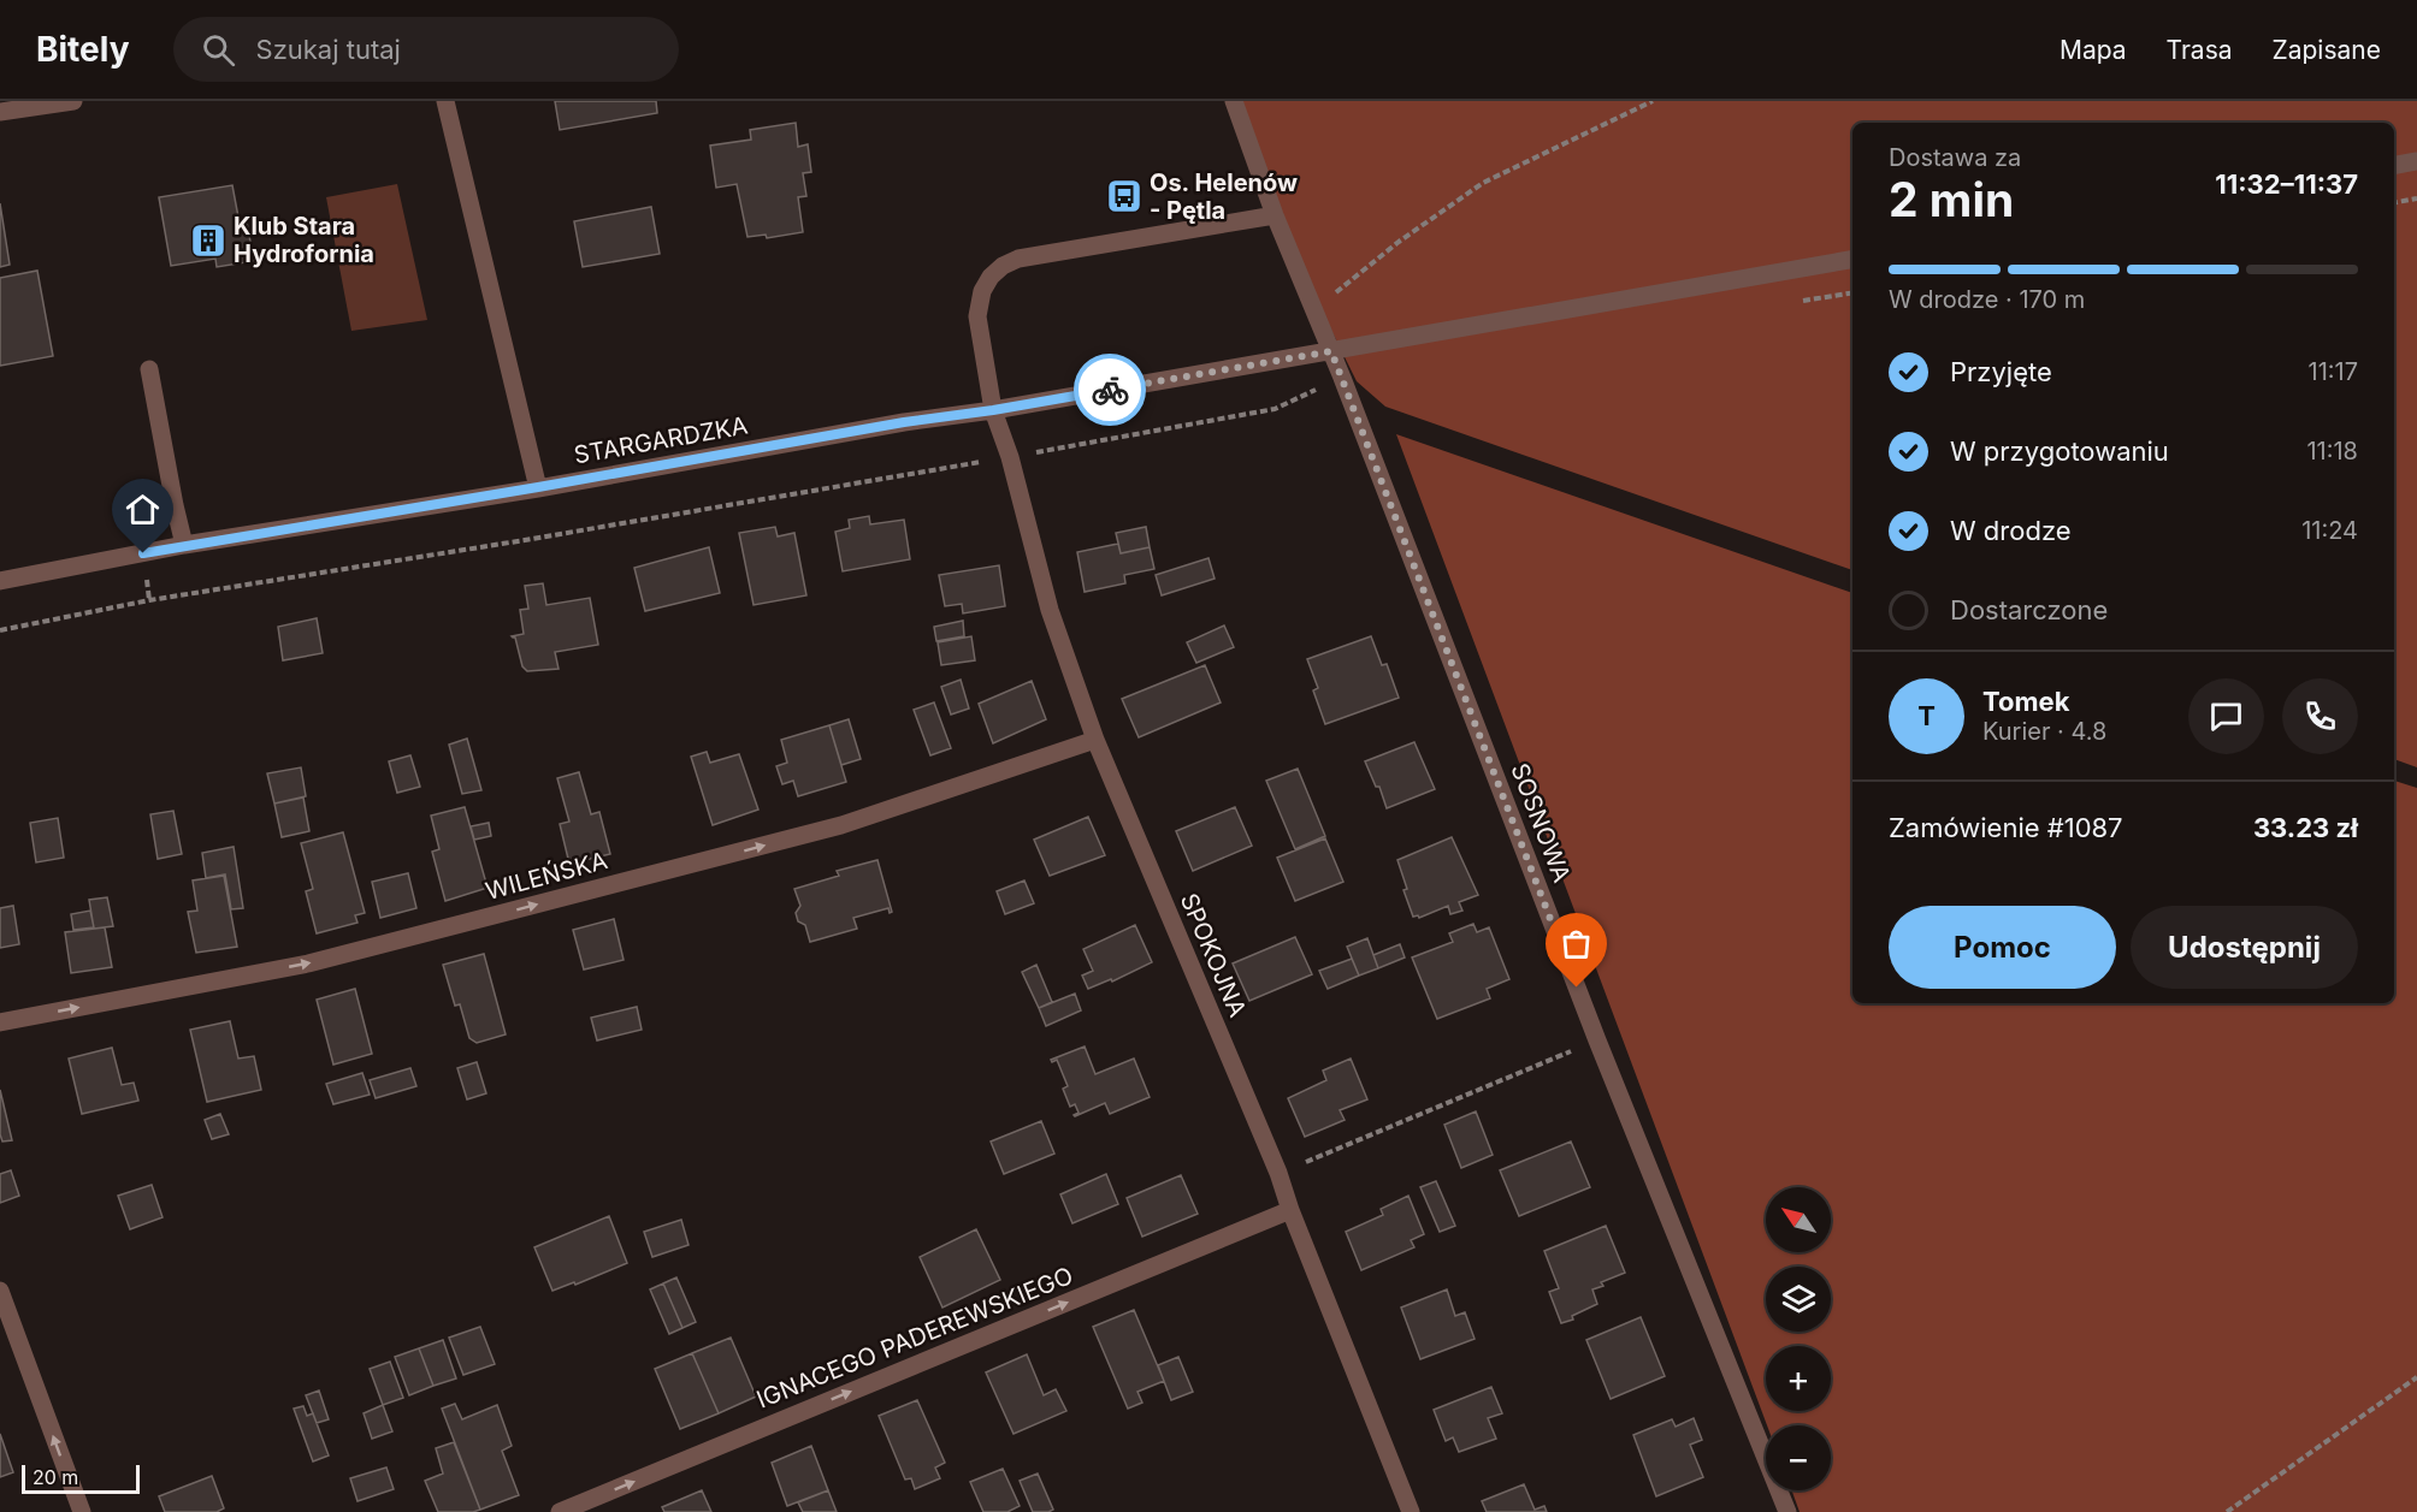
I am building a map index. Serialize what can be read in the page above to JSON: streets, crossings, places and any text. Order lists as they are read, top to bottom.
{
  "streets": {
    "street": [
      "STARGARDZKA",
      "SOSNOWA",
      "WILEŃSKA",
      "SPOKOJNA",
      "IGNACEGO PADEREWSKIEGO"
    ]
  },
  "crossings": [
    ["STARGARDZKA", "SOSNOWA"],
    ["STARGARDZKA", "SPOKOJNA"],
    ["SOSNOWA", "SPOKOJNA"],
    ["WILEŃSKA", "SPOKOJNA"],
    ["SPOKOJNA", "IGNACEGO PADEREWSKIEGO"]
  ],
  "one_way": ["WILEŃSKA", "IGNACEGO PADEREWSKIEGO"],
  "places": {
    "bus stop": ["Os. Helenów - Pętla"],
    "building": ["Klub Stara Hydrofornia"]
  },
  "scale_bar": "20 m",
  "north": "top left",
  "page": {
    "header": "Bitely",
    "search": "Szukaj tutaj",
    "nav": ["Mapa", "Trasa", "Zapisane"],
    "heading": ["2 min", "Dostawa za", "11:32–11:37"],
    "panel": [
      "Tomek",
      "Kurier · 4.8",
      "Zamówienie #1087",
      "33.23 zł"
    ],
    "bar": "W drodze · 170 m",
    "list": [
      ["Przyjęte", "11:17"],
      ["W przygotowaniu", "11:18"],
      ["W drodze", "11:24"],
      "Dostarczone"
    ],
    "round": "T",
    "buttons": ["Pomoc", "Udostępnij"],
    "map_buttons": ["+", "−"],
    "scale": "20 m"
  }
}
